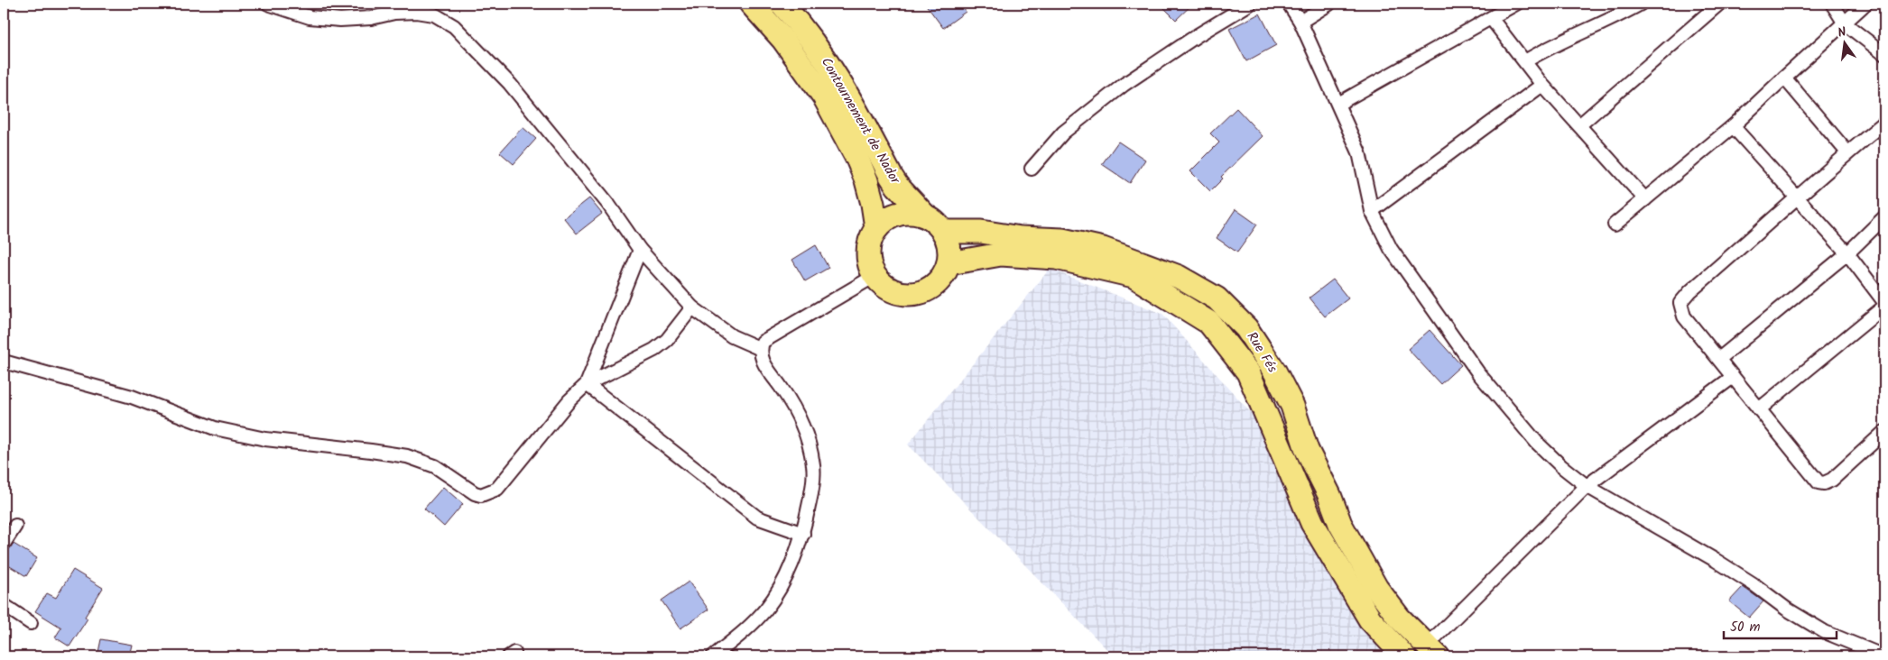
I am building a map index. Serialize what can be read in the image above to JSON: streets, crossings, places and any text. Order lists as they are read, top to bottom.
{
  "streets": {
    "highway": ["Contournement de Nador", "Rue Fés"]
  },
  "crossings": [
    ["Contournement de Nador", "Rue Fés"]
  ],
  "scale_bar": "50 m",
  "north": "top"
}
